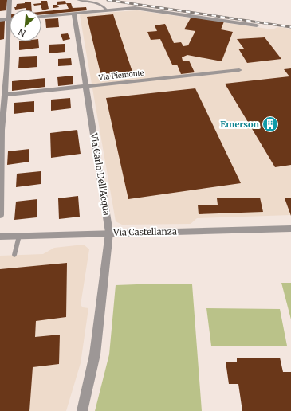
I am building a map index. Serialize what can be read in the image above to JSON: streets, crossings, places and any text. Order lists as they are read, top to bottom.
{
  "streets": {
    "street": ["Via Piemonte", "Via Carlo Dell'Acqua", "Via Castellanza"]
  },
  "crossings": [
    ["Via Piemonte", "Via Carlo Dell'Acqua"],
    ["Via Carlo Dell'Acqua", "Via Castellanza"]
  ],
  "places": {
    "building": ["Emerson"]
  },
  "north": "bottom left"
}
